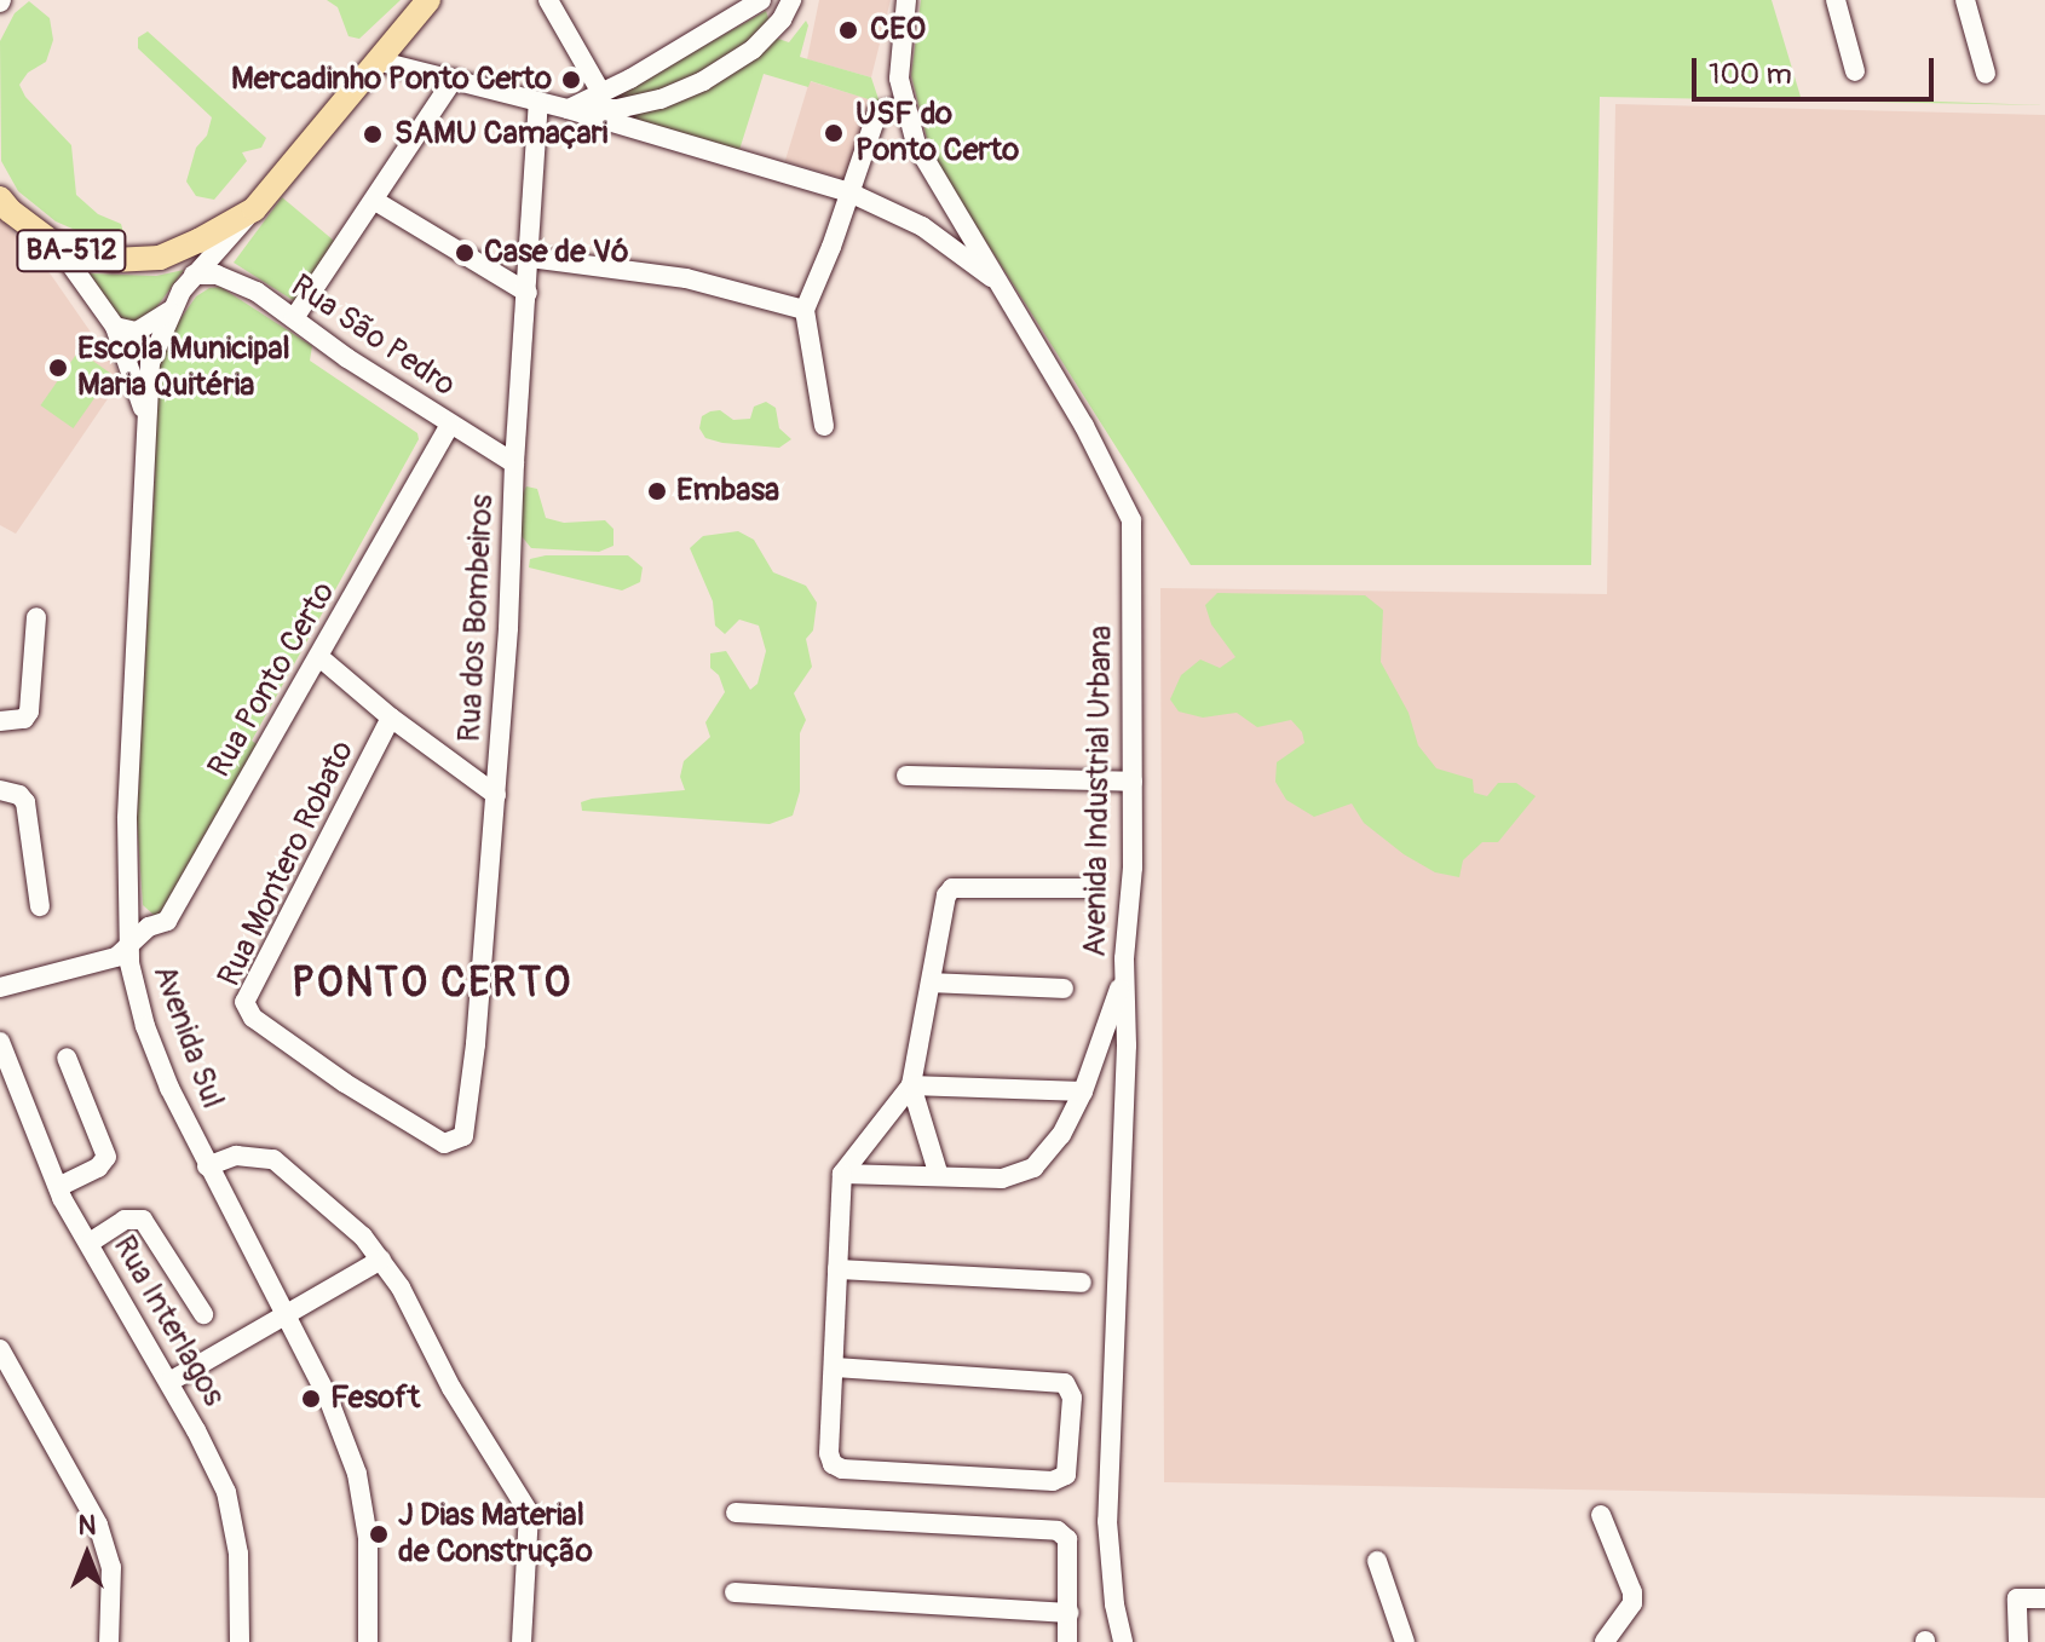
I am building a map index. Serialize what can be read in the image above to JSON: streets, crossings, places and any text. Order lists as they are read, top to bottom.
{
  "streets": {
    "main road": ["BA-512"],
    "street": [
      "Rua São Pedro",
      "Rua dos Bombeiros",
      "Rua Ponto Certo",
      "Avenida Industrial Urbana",
      "Rua Montero Robato",
      "Avenida Sul",
      "Rua Interlagos"
    ]
  },
  "crossings": [
    ["BA-512", "Avenida Sul"],
    ["Rua São Pedro", "Rua dos Bombeiros"],
    ["Rua São Pedro", "Rua Ponto Certo"],
    ["Rua São Pedro", "Avenida Sul"],
    ["Rua dos Bombeiros", "Rua Montero Robato"],
    ["Rua Ponto Certo", "Avenida Sul"]
  ],
  "districts": ["PONTO CERTO"],
  "places": [
    "CEO",
    "Mercadinho Ponto Certo",
    "USF do Ponto Certo",
    "SAMU Camaçari",
    "Case de Vó",
    "Escola Municipal Maria Quitéria",
    "Embasa",
    "Fesoft",
    "J Dias Material de Construção"
  ],
  "scale_bar": "100 m",
  "north": "top"
}
